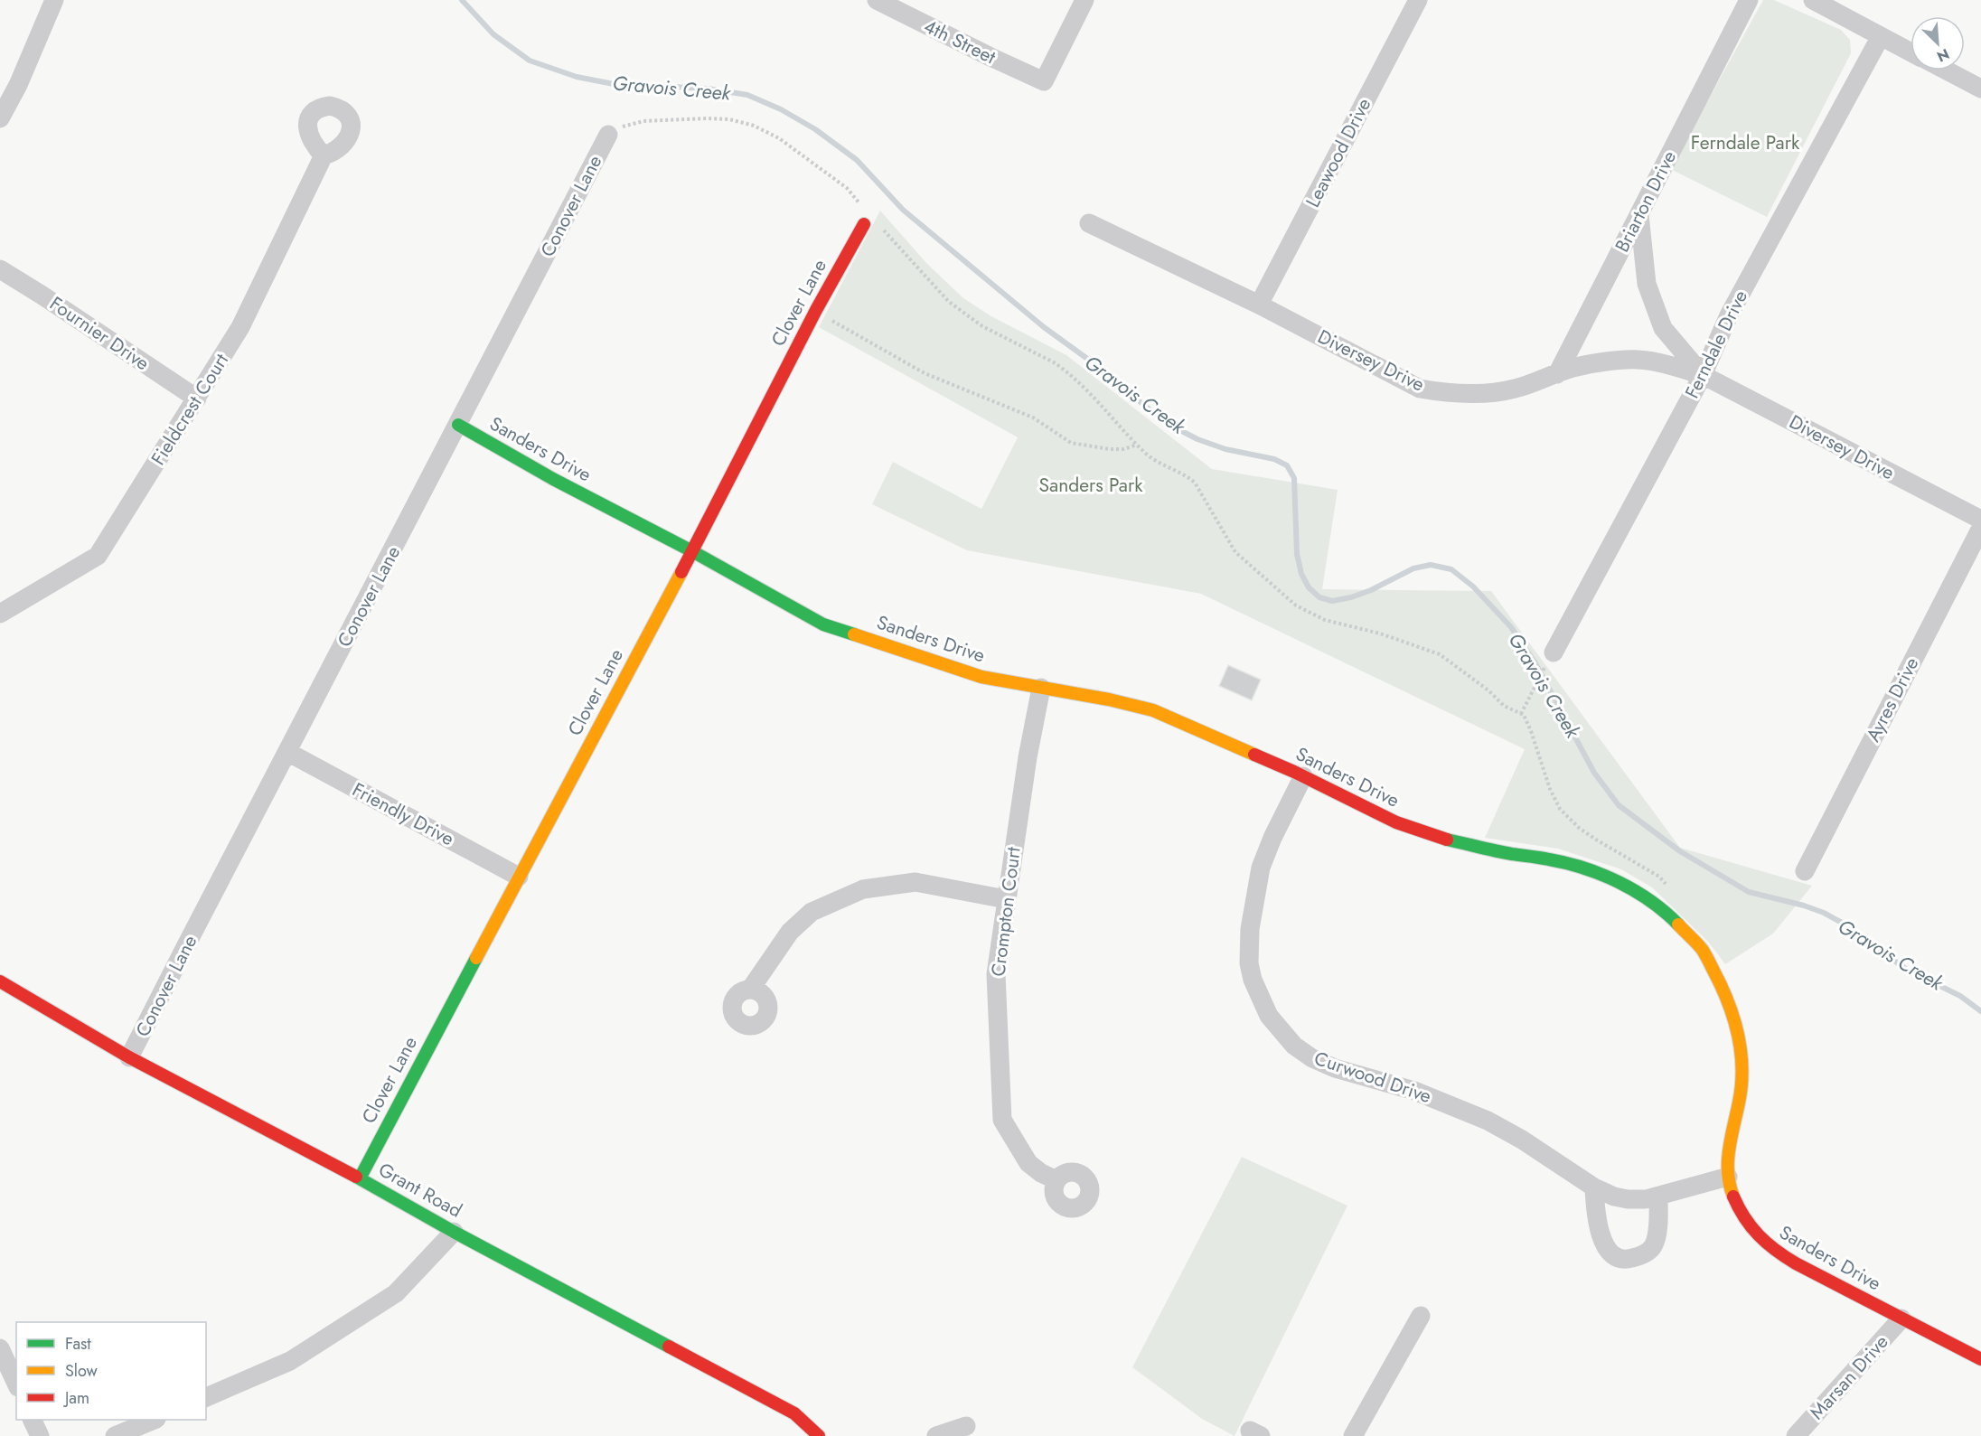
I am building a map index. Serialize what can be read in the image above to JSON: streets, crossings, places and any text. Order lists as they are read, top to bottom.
{
  "streets": {
    "street": [
      "4th Street",
      "Leawood Drive",
      "Briarton Drive",
      "Conover Lane",
      "Clover Lane",
      "Fournier Drive",
      "Ferndale Drive",
      "Diversey Drive",
      "Fieldcrest Court",
      "Sanders Drive",
      "Ayres Drive",
      "Friendly Drive",
      "Crompton Court",
      "Curwood Drive",
      "Grant Road",
      "Marsan Drive"
    ]
  },
  "crossings": [
    ["Leawood Drive", "Diversey Drive"],
    ["Briarton Drive", "Diversey Drive"],
    ["Conover Lane", "Sanders Drive"],
    ["Conover Lane", "Friendly Drive"],
    ["Conover Lane", "Grant Road"],
    ["Clover Lane", "Sanders Drive"],
    ["Clover Lane", "Friendly Drive"],
    ["Clover Lane", "Grant Road"],
    ["Fournier Drive", "Fieldcrest Court"],
    ["Ferndale Drive", "Diversey Drive"],
    ["Sanders Drive", "Crompton Court"],
    ["Sanders Drive", "Curwood Drive"],
    ["Sanders Drive", "Marsan Drive"]
  ],
  "water": ["Gravois Creek"],
  "parks": ["Ferndale Park", "Sanders Park"],
  "legend": ["Fast", "Slow", "Jam"],
  "north": "bottom right"
}
